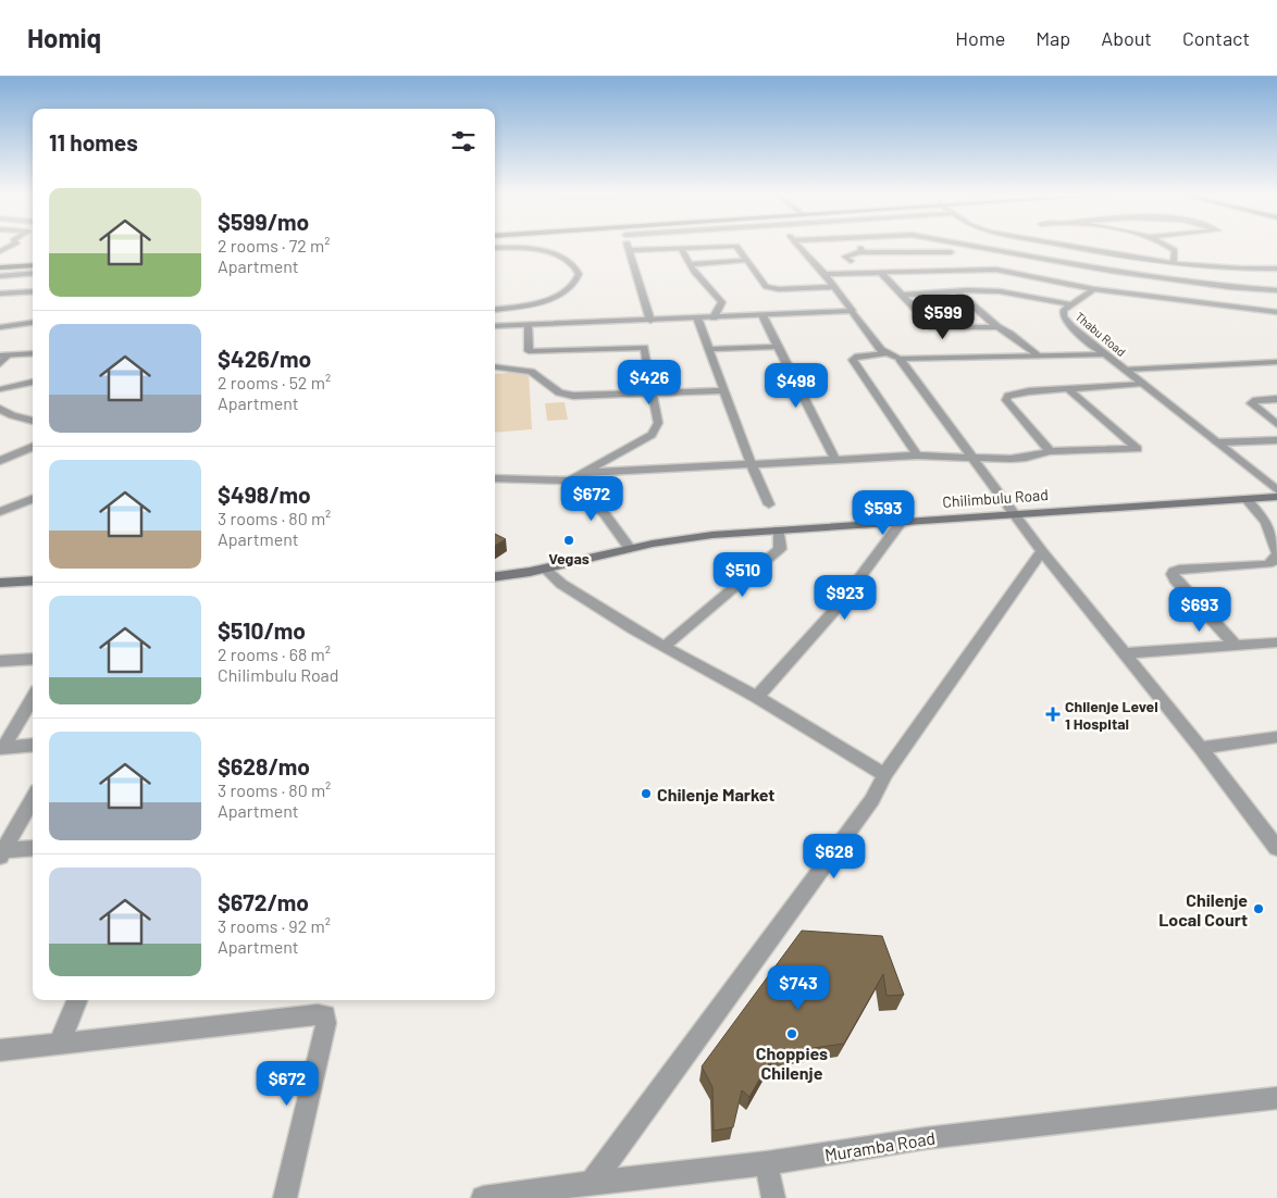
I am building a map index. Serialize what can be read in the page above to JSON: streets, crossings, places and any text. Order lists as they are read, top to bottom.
{
  "streets": {
    "main road": ["Chilimbulu Road"],
    "street": ["Thabu Road", "Muramba Road"]
  },
  "places": {
    "other": [
      "Vegas",
      "Chilenje Market",
      "Chilenje Local Court",
      "Choppies Chilenje"
    ],
    "health": ["Chilenje Level 1 Hospital"]
  },
  "page": {
    "header": "Homiq",
    "nav": [
      "Home",
      "Map",
      "About",
      "Contact"
    ],
    "heading": "11 homes",
    "list": [
      {
        "name": "$599/mo",
        "note": "2 rooms · 72 m² · Apartment"
      },
      {
        "name": "$426/mo",
        "note": "2 rooms · 52 m² · Apartment"
      },
      {
        "name": "$498/mo",
        "note": "3 rooms · 80 m² · Apartment"
      },
      {
        "name": "$510/mo",
        "note": "2 rooms · 68 m² · Chilimbulu Road"
      },
      {
        "name": "$628/mo",
        "note": "3 rooms · 80 m² · Apartment"
      },
      {
        "name": "$672/mo",
        "note": "3 rooms · 92 m² · Apartment"
      }
    ],
    "price": [
      "$599",
      "$426",
      "$498",
      "$672",
      "$593",
      "$510",
      "$923",
      "$693",
      "$628",
      "$743",
      "$672"
    ]
  }
}
